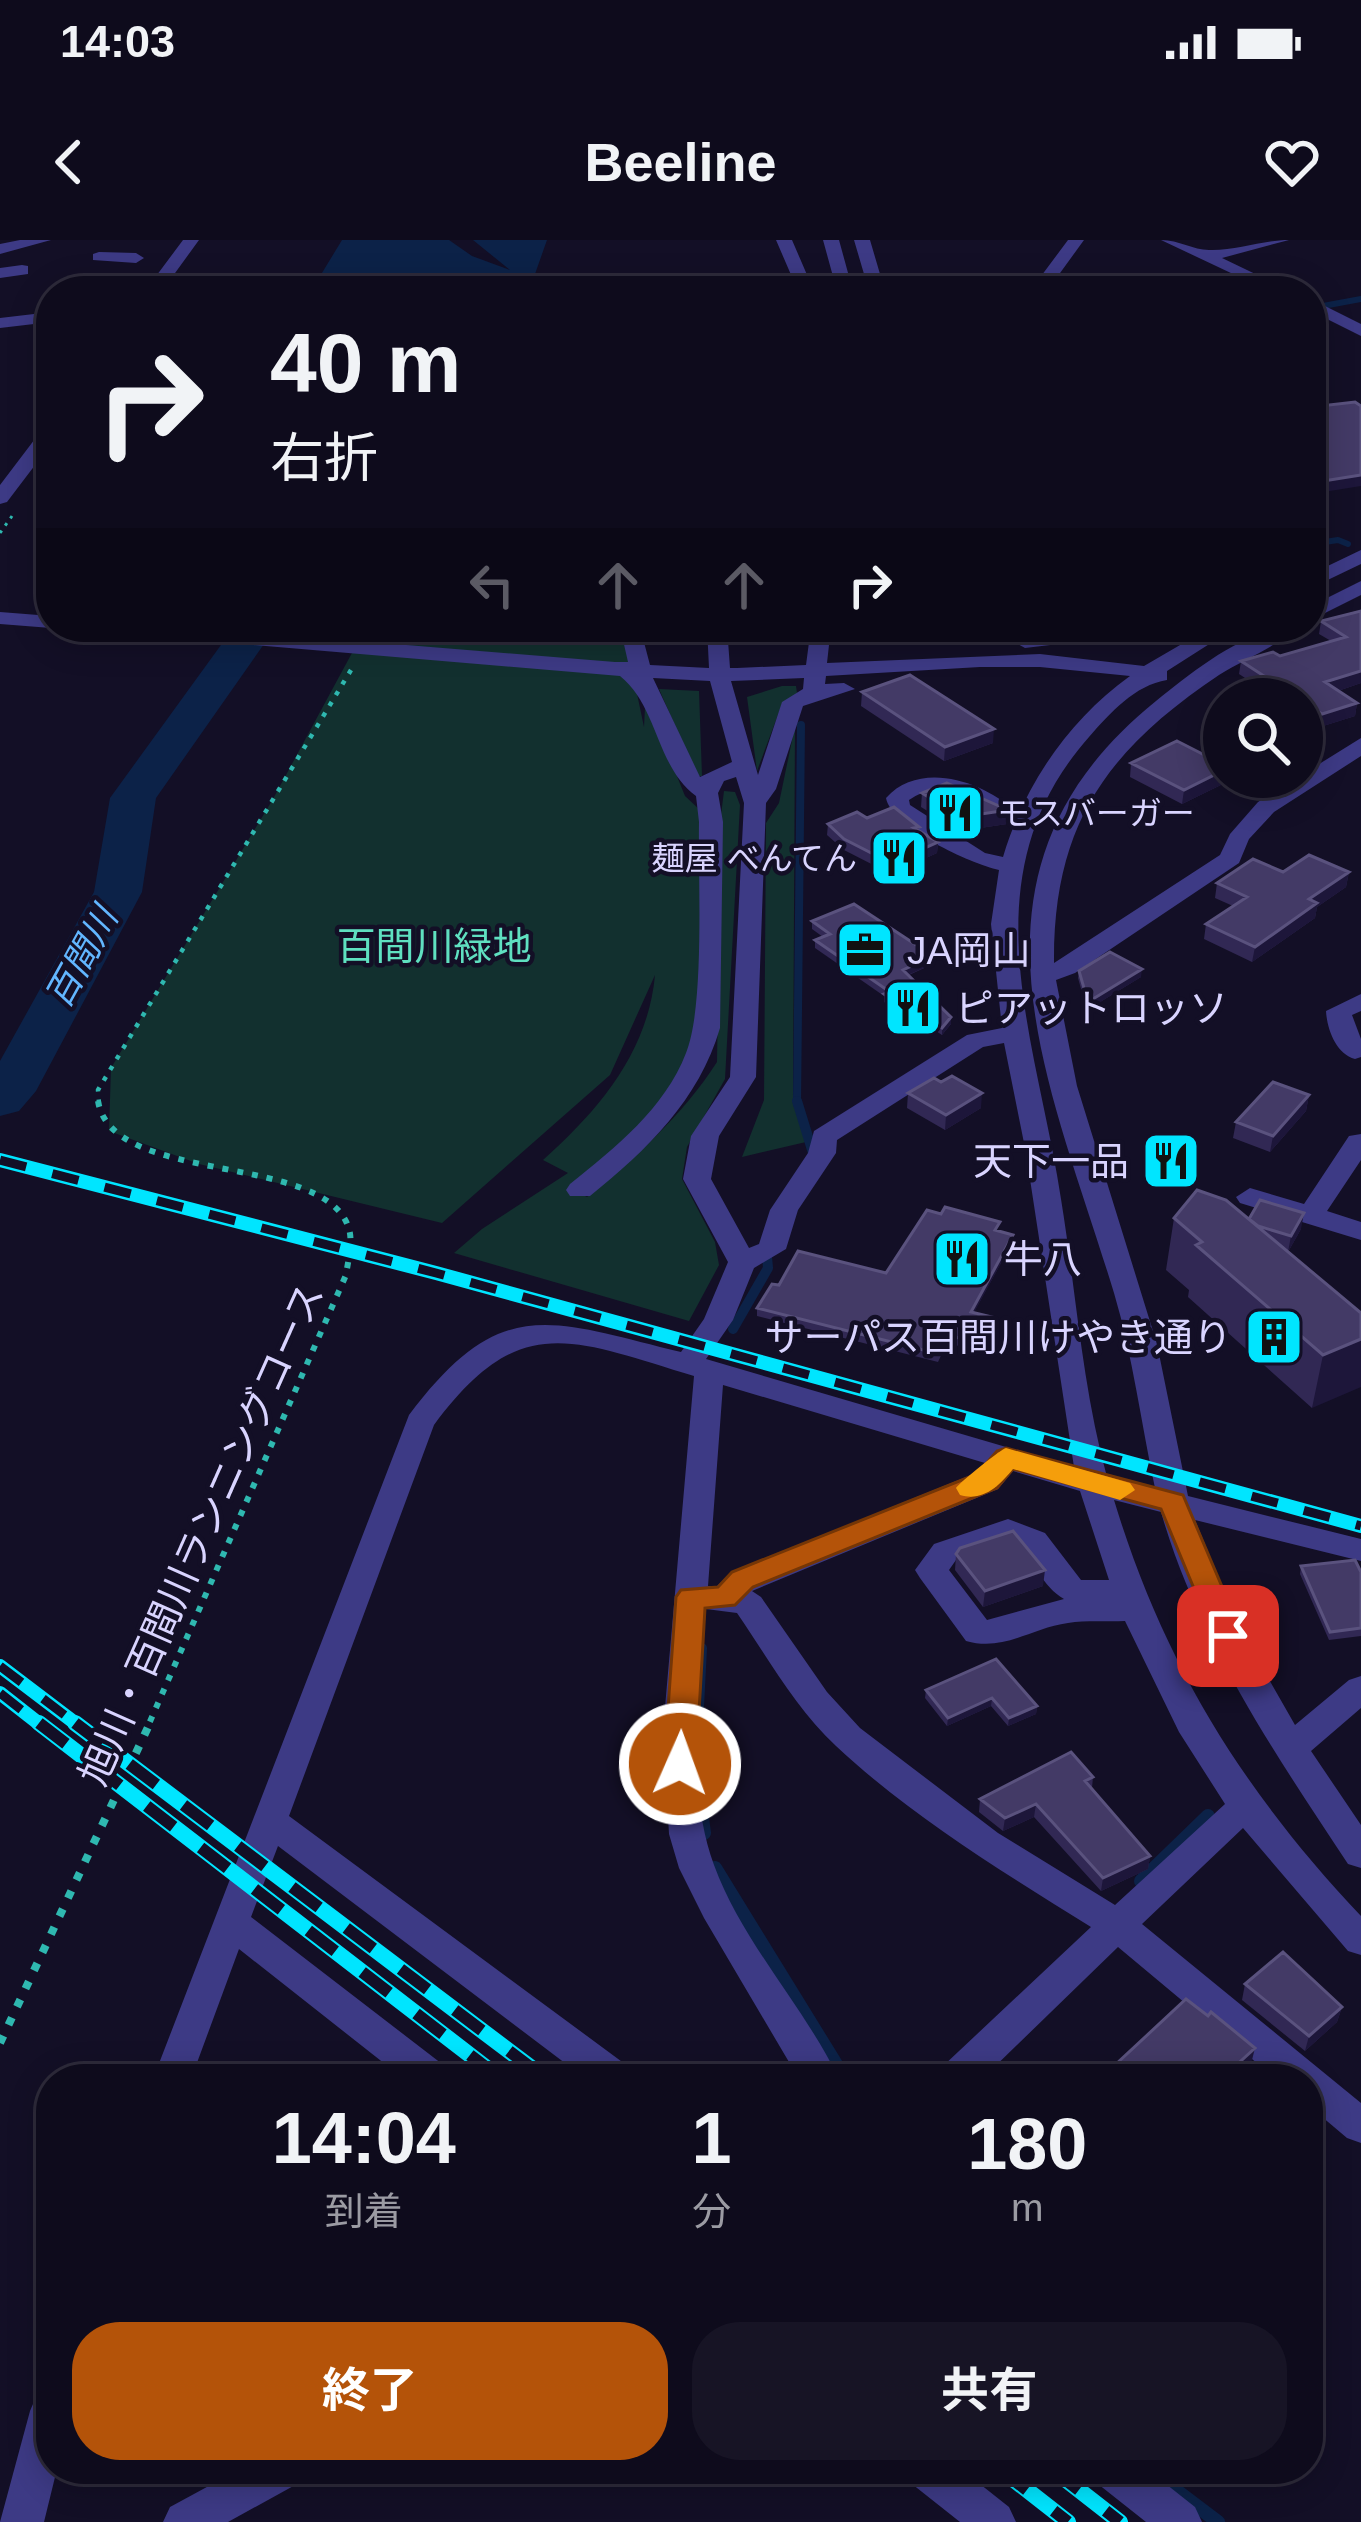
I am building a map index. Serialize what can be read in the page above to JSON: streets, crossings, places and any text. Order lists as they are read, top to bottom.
{
  "streets": {
    "path": ["旭川・百間川ランニングコース"]
  },
  "water": ["百間川"],
  "parks": ["百間川緑地"],
  "places": {
    "restaurant": [
      "モスバーガー",
      "麺屋 べんてん",
      "ピアットロッソ",
      "天下一品",
      "牛八"
    ],
    "office": ["JA岡山"],
    "building": ["サーパス百間川けやき通り"]
  },
  "page": {
    "status": "14:03",
    "header": "Beeline",
    "turn": ["40 m", "右折"],
    "eta": [
      "14:04",
      "到着",
      "1",
      "分",
      "180",
      "m"
    ],
    "buttons": ["終了", "共有"]
  }
}
